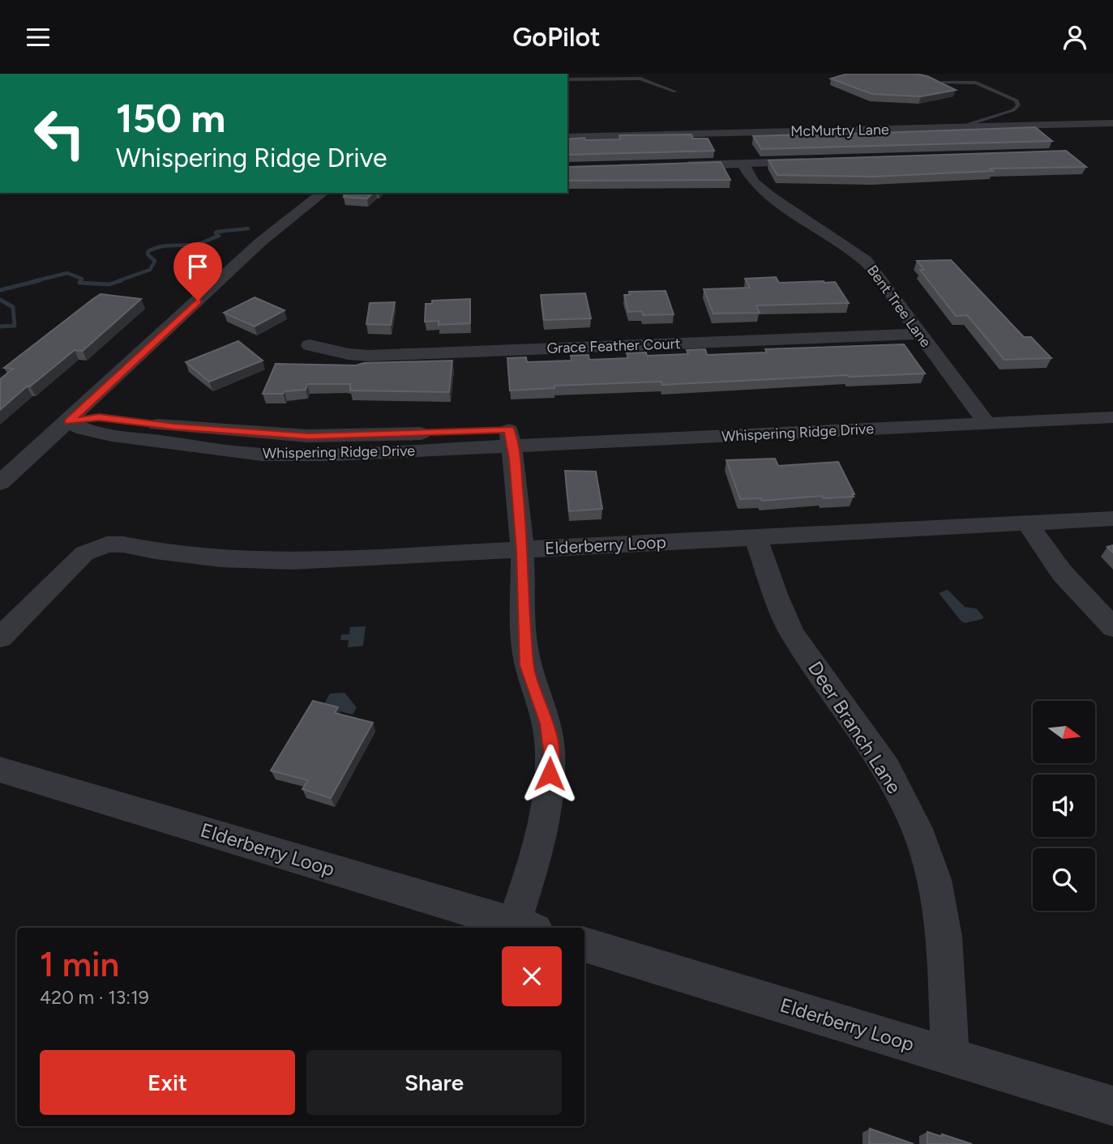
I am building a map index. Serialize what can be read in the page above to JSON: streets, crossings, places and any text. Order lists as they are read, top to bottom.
{
  "streets": {
    "street": [
      "McMurtry Lane",
      "Bent Tree Lane",
      "Grace Feather Court",
      "Whispering Ridge Drive",
      "Elderberry Loop",
      "Deer Branch Lane"
    ]
  },
  "crossings": [
    ["Bent Tree Lane", "Grace Feather Court"],
    ["Bent Tree Lane", "Whispering Ridge Drive"],
    ["Elderberry Loop", "Deer Branch Lane"]
  ],
  "north": "right",
  "page": {
    "header": "GoPilot",
    "turn": ["150 m", "Whispering Ridge Drive"],
    "heading": ["1 min", "420 m · 13:19"],
    "buttons": ["Exit", "Share"]
  }
}
